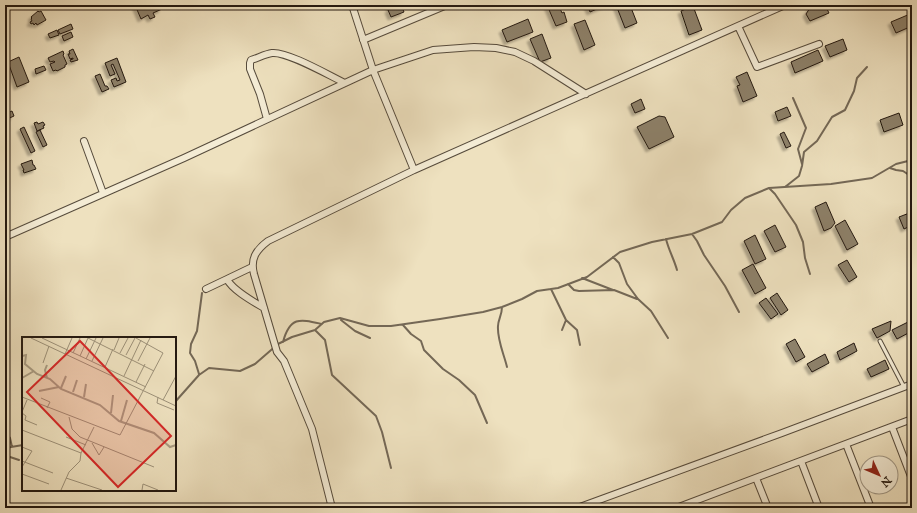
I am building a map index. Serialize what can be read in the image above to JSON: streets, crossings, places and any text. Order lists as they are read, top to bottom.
{
  "north": "bottom right"
}
